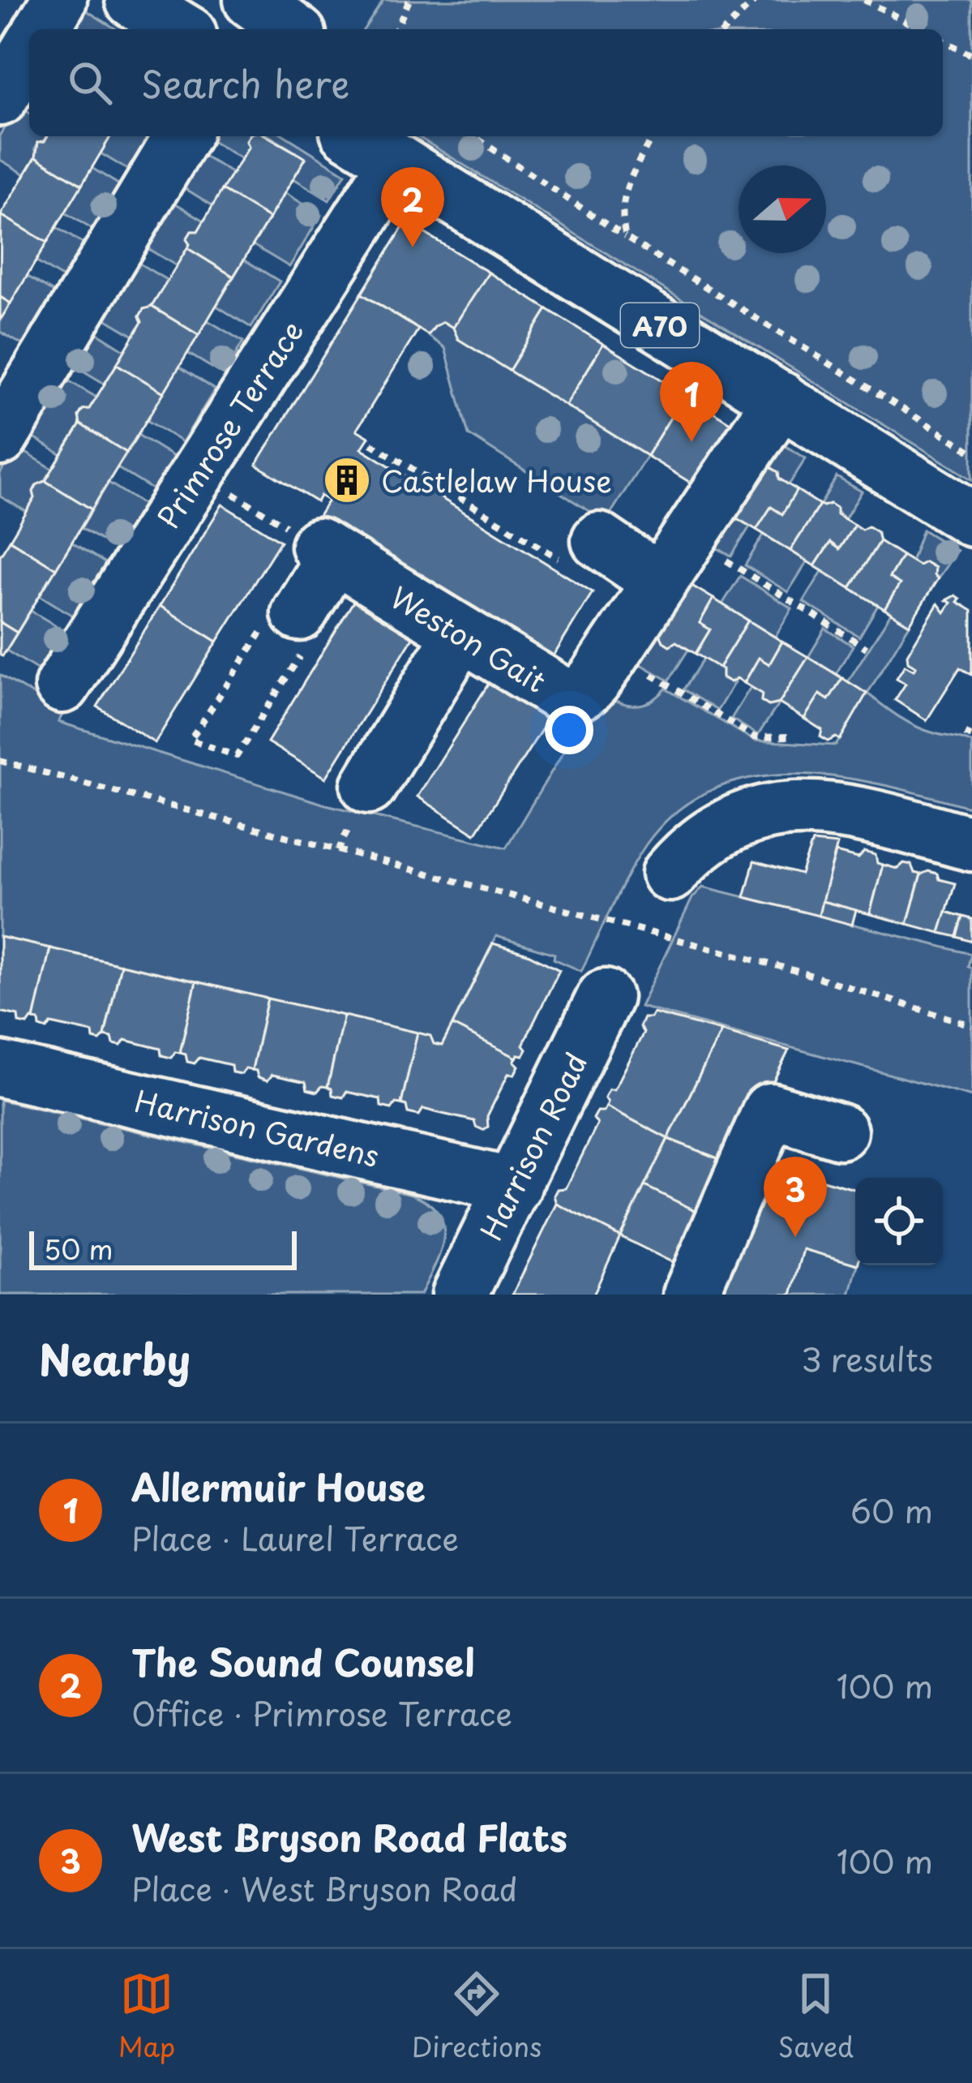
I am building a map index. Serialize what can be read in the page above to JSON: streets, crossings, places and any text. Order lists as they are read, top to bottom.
{
  "streets": {
    "street": [
      "A70",
      "Primrose Terrace",
      "Weston Gait",
      "Harrison Gardens",
      "Harrison Road"
    ]
  },
  "crossings": [
    ["A70", "Primrose Terrace"],
    ["Harrison Gardens", "Harrison Road"]
  ],
  "places": {
    "building": ["Castlelaw House"]
  },
  "scale_bar": "50 m",
  "north": "right",
  "page": {
    "search": "Search here",
    "pins": ["2", "1", "3"],
    "scale": "50 m",
    "heading": ["Nearby", "3 results"],
    "list": [
      {
        "mark": "1",
        "name": "Allermuir House",
        "note": "Place · Laurel Terrace",
        "value": "60 m"
      },
      {
        "mark": "2",
        "name": "The Sound Counsel",
        "note": "Office · Primrose Terrace",
        "value": "100 m"
      },
      {
        "mark": "3",
        "name": "West Bryson Road Flats",
        "note": "Place · West Bryson Road",
        "value": "100 m"
      }
    ],
    "nav": ["Map", "Directions", "Saved"]
  }
}
